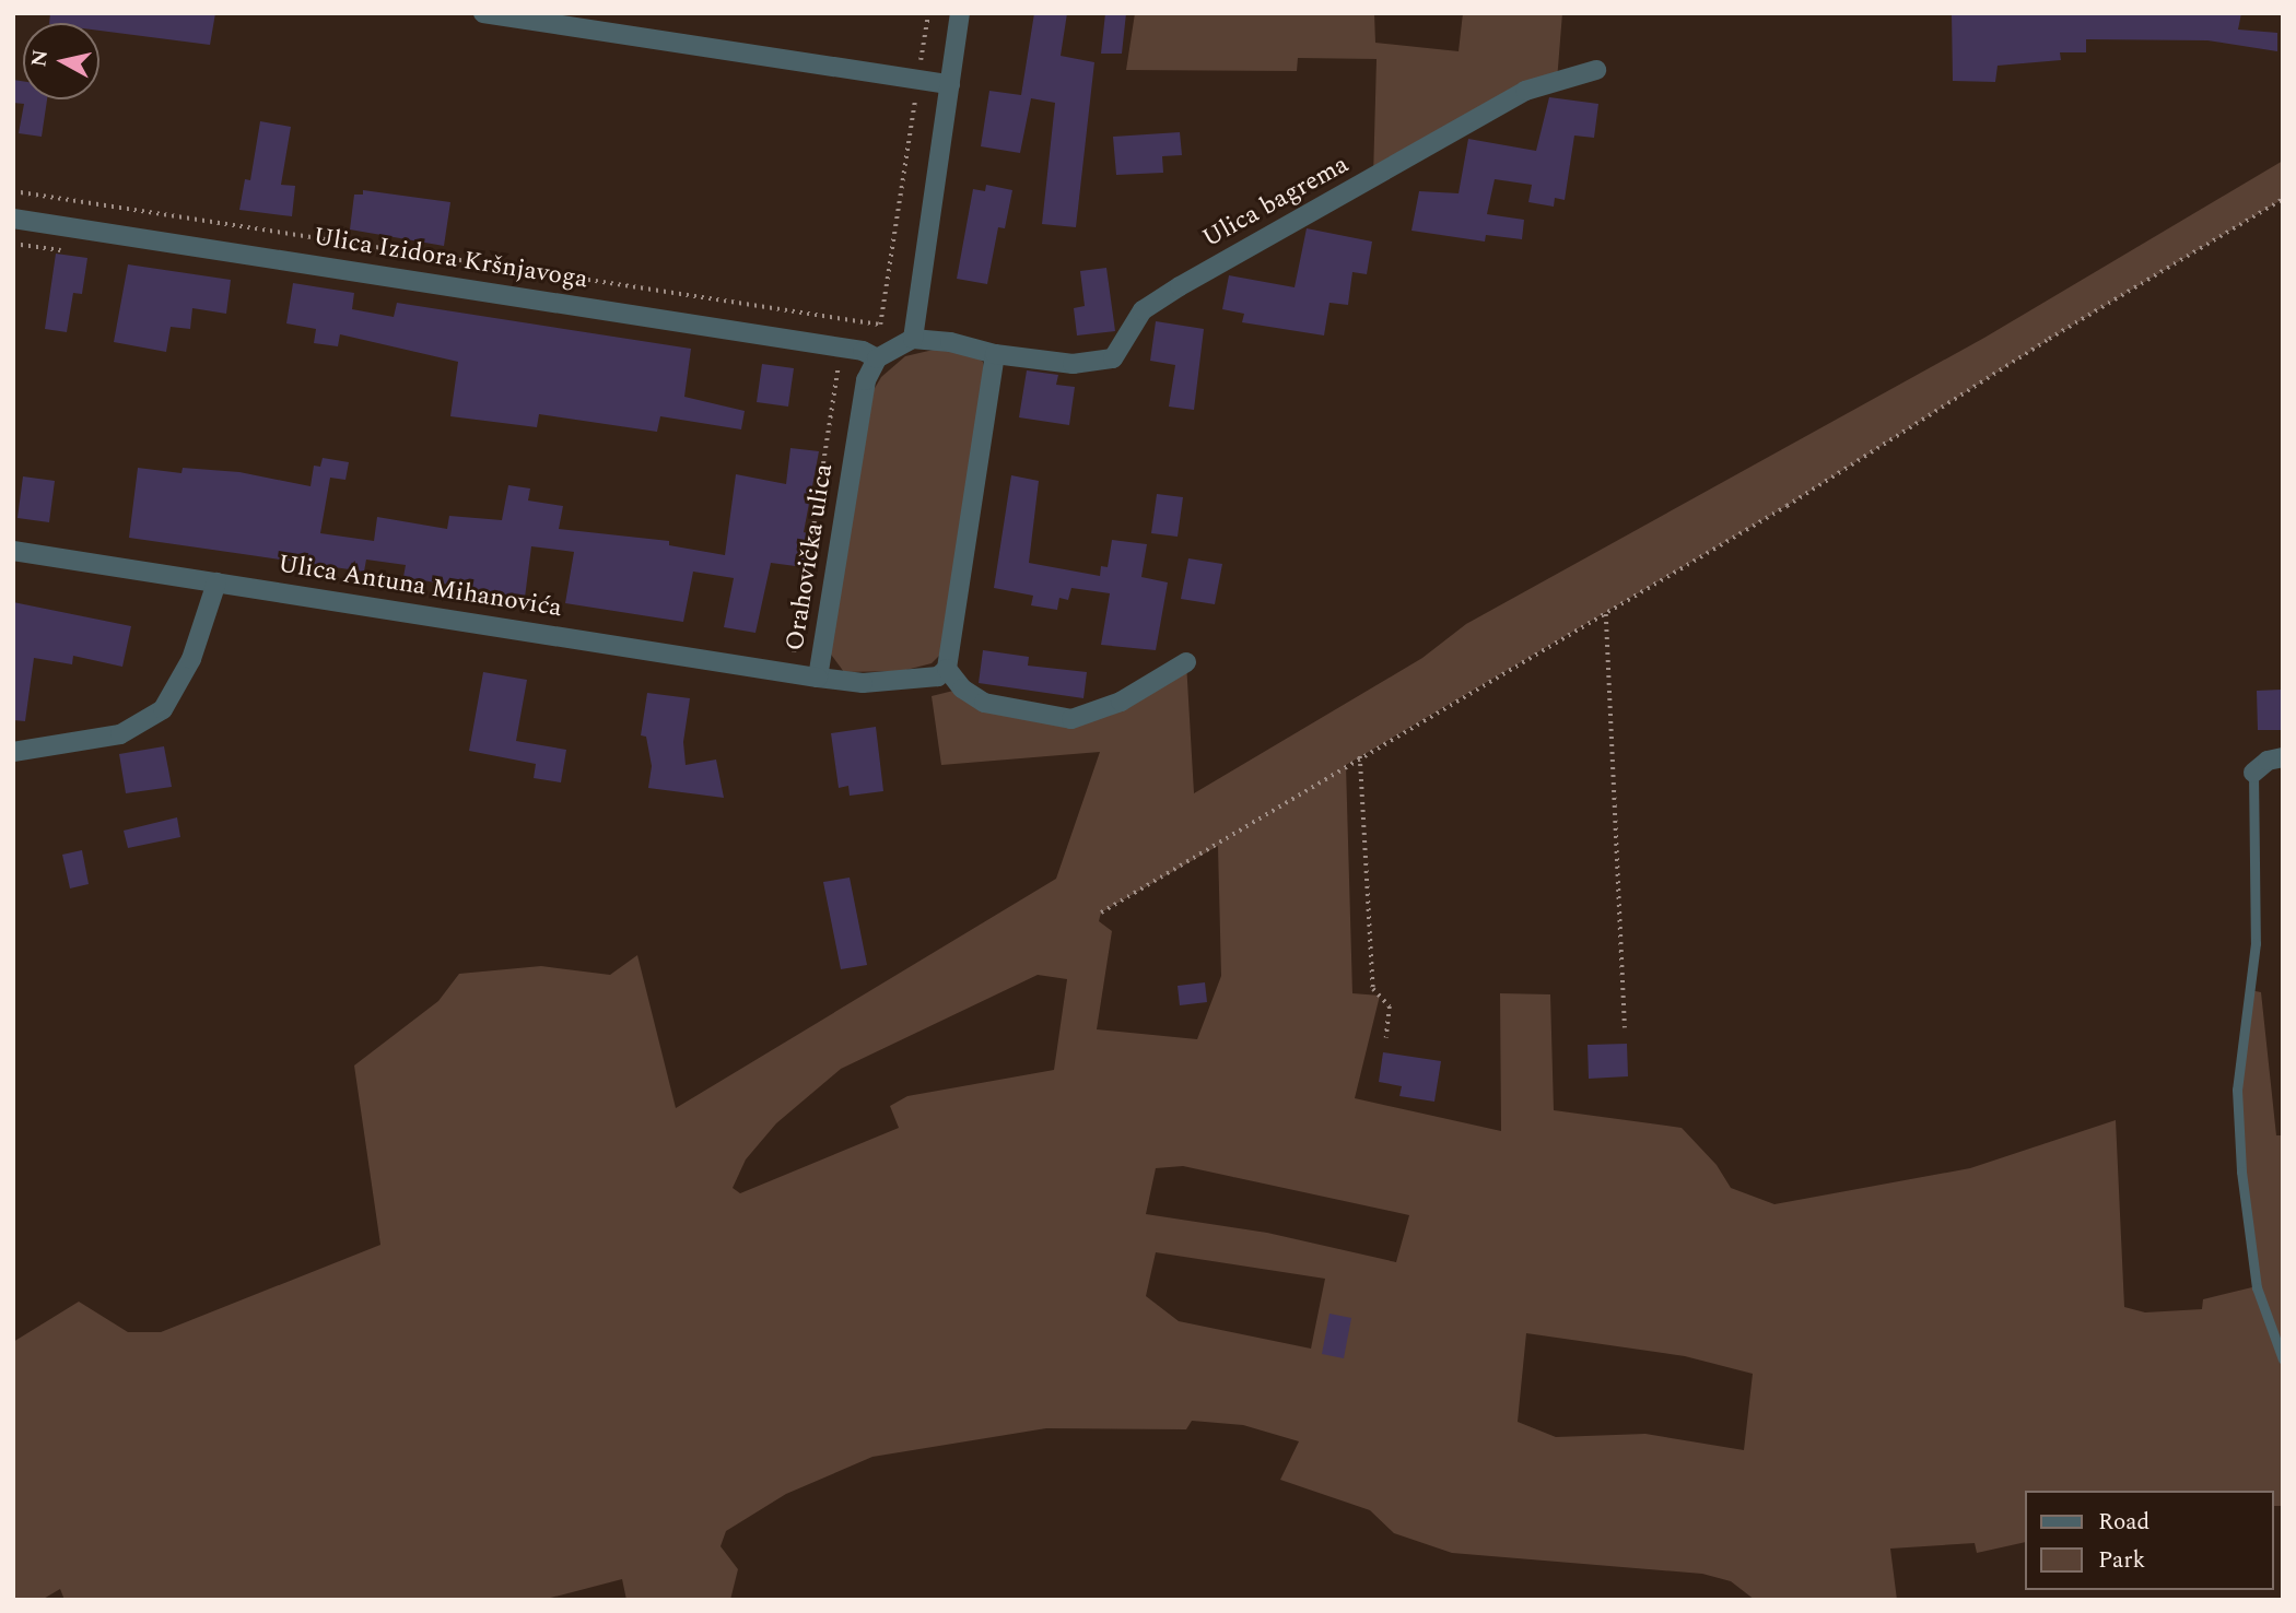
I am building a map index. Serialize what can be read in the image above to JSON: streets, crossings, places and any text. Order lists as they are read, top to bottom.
{
  "streets": {
    "street": [
      "Ulica bagrema",
      "Ulica Izidora Kršnjavoga",
      "Orahovička ulica",
      "Ulica Antuna Mihanovića"
    ]
  },
  "crossings": [
    ["Ulica Izidora Kršnjavoga", "Orahovička ulica"],
    ["Orahovička ulica", "Ulica Antuna Mihanovića"]
  ],
  "legend": ["Road", "Park"],
  "north": "left"
}
